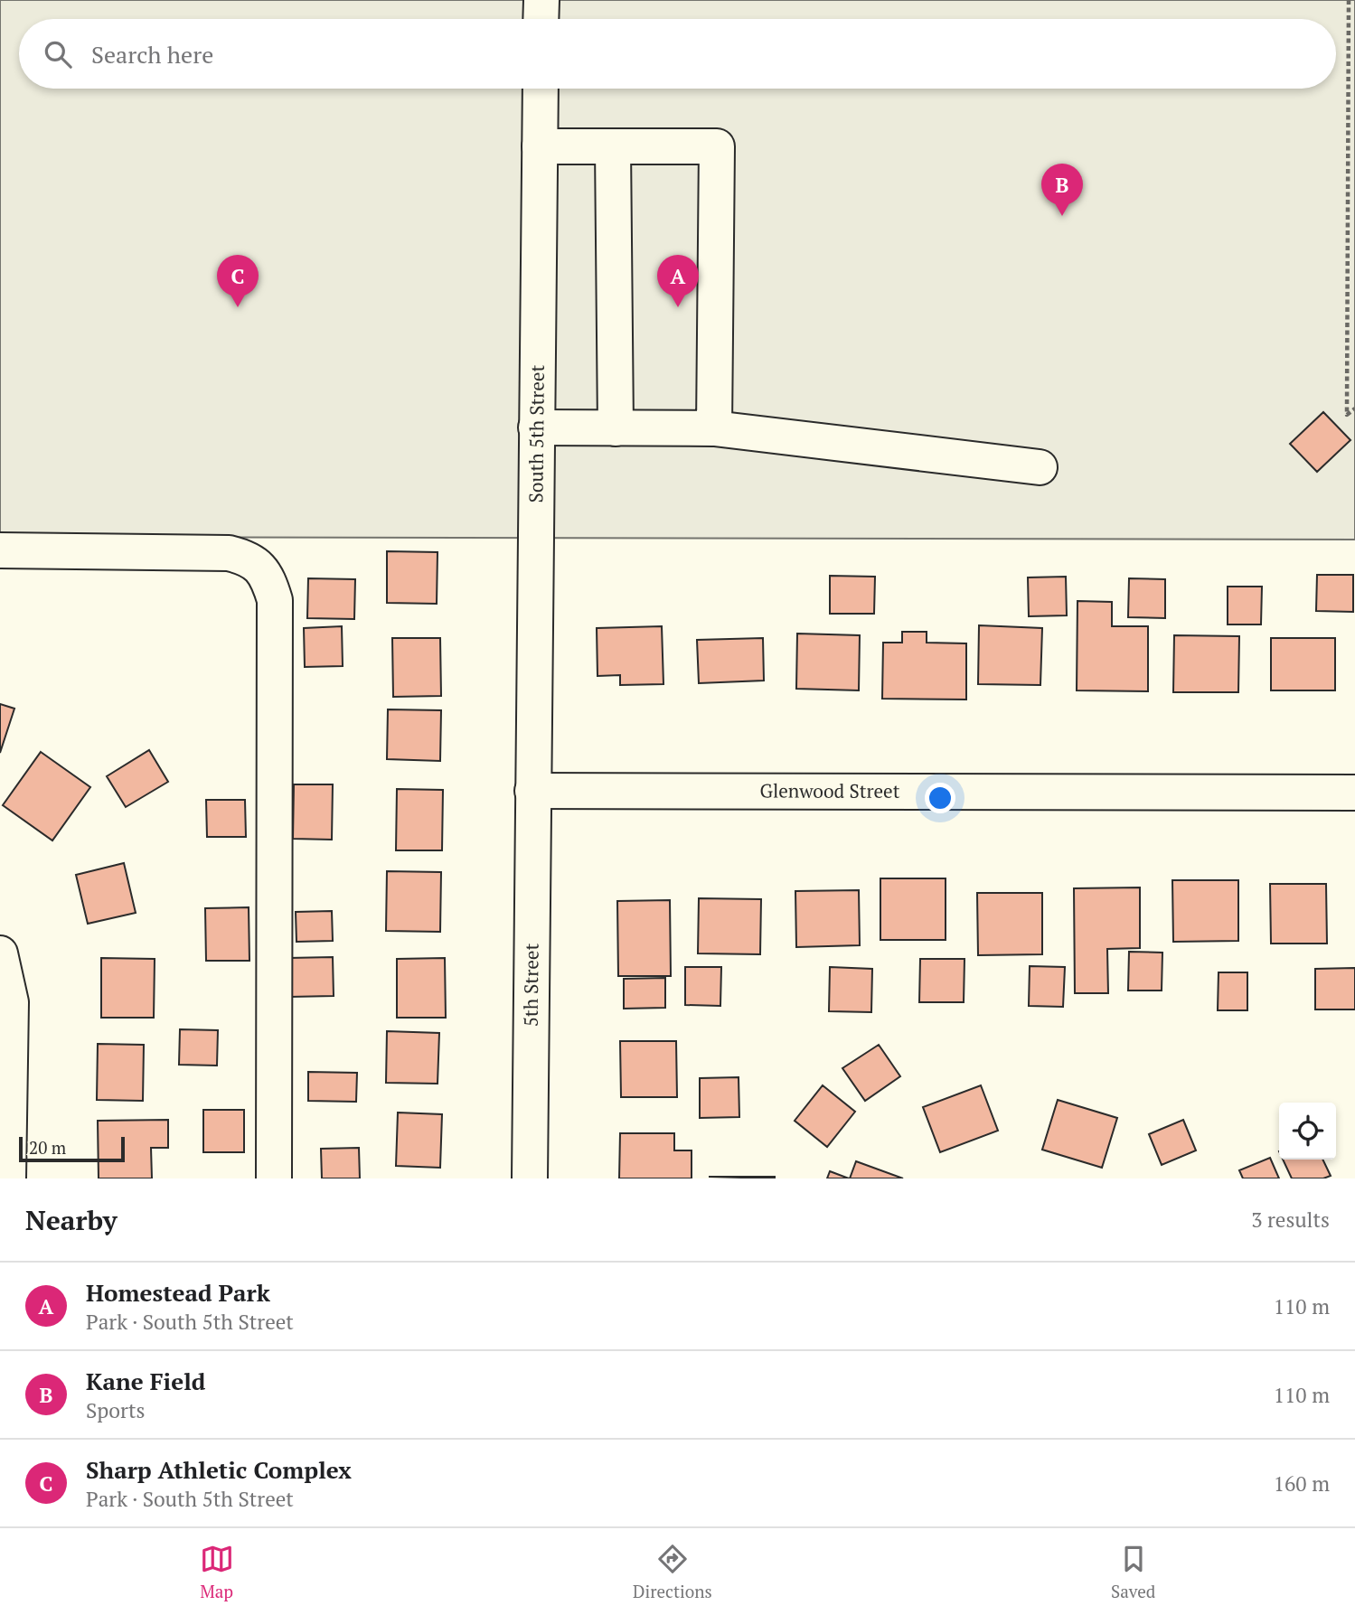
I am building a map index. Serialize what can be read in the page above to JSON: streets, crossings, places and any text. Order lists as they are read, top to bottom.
{
  "streets": {
    "street": ["South 5th Street", "Glenwood Street", "5th Street"]
  },
  "crossings": [
    ["South 5th Street", "Glenwood Street"],
    ["South 5th Street", "5th Street"],
    ["Glenwood Street", "5th Street"]
  ],
  "scale_bar": "20 m",
  "page": {
    "search": "Search here",
    "pins": ["B", "A", "C"],
    "scale": "20 m",
    "heading": ["Nearby", "3 results"],
    "list": [
      {
        "mark": "A",
        "name": "Homestead Park",
        "note": "Park · South 5th Street",
        "value": "110 m"
      },
      {
        "mark": "B",
        "name": "Kane Field",
        "note": "Sports",
        "value": "110 m"
      },
      {
        "mark": "C",
        "name": "Sharp Athletic Complex",
        "note": "Park · South 5th Street",
        "value": "160 m"
      }
    ],
    "nav": ["Map", "Directions", "Saved"]
  }
}
